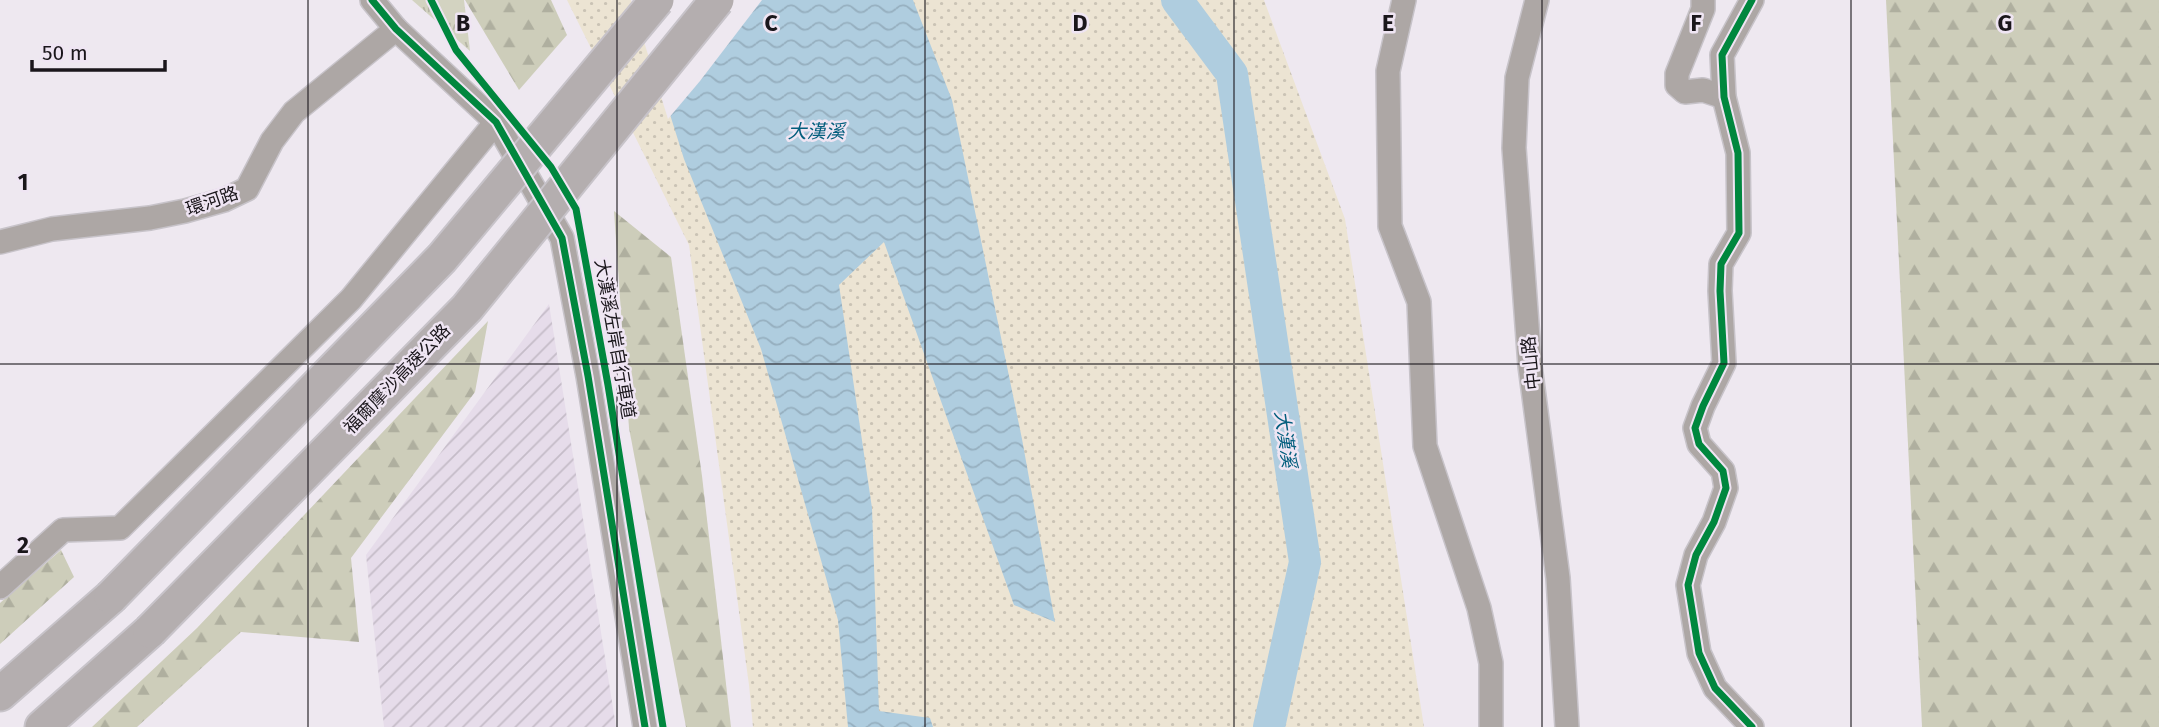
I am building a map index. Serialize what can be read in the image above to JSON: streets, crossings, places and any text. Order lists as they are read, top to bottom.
{
  "streets": {
    "highway": ["福爾摩沙高速公路"],
    "street": ["環河路", "中山路"],
    "cycle path": ["大漢溪左岸自行車道"]
  },
  "water": ["大漢溪"],
  "scale_bar": "50 m",
  "grid": {
    "columns": [
      "B",
      "C",
      "D",
      "E",
      "F",
      "G"
    ],
    "rows": ["1", "2"]
  }
}
